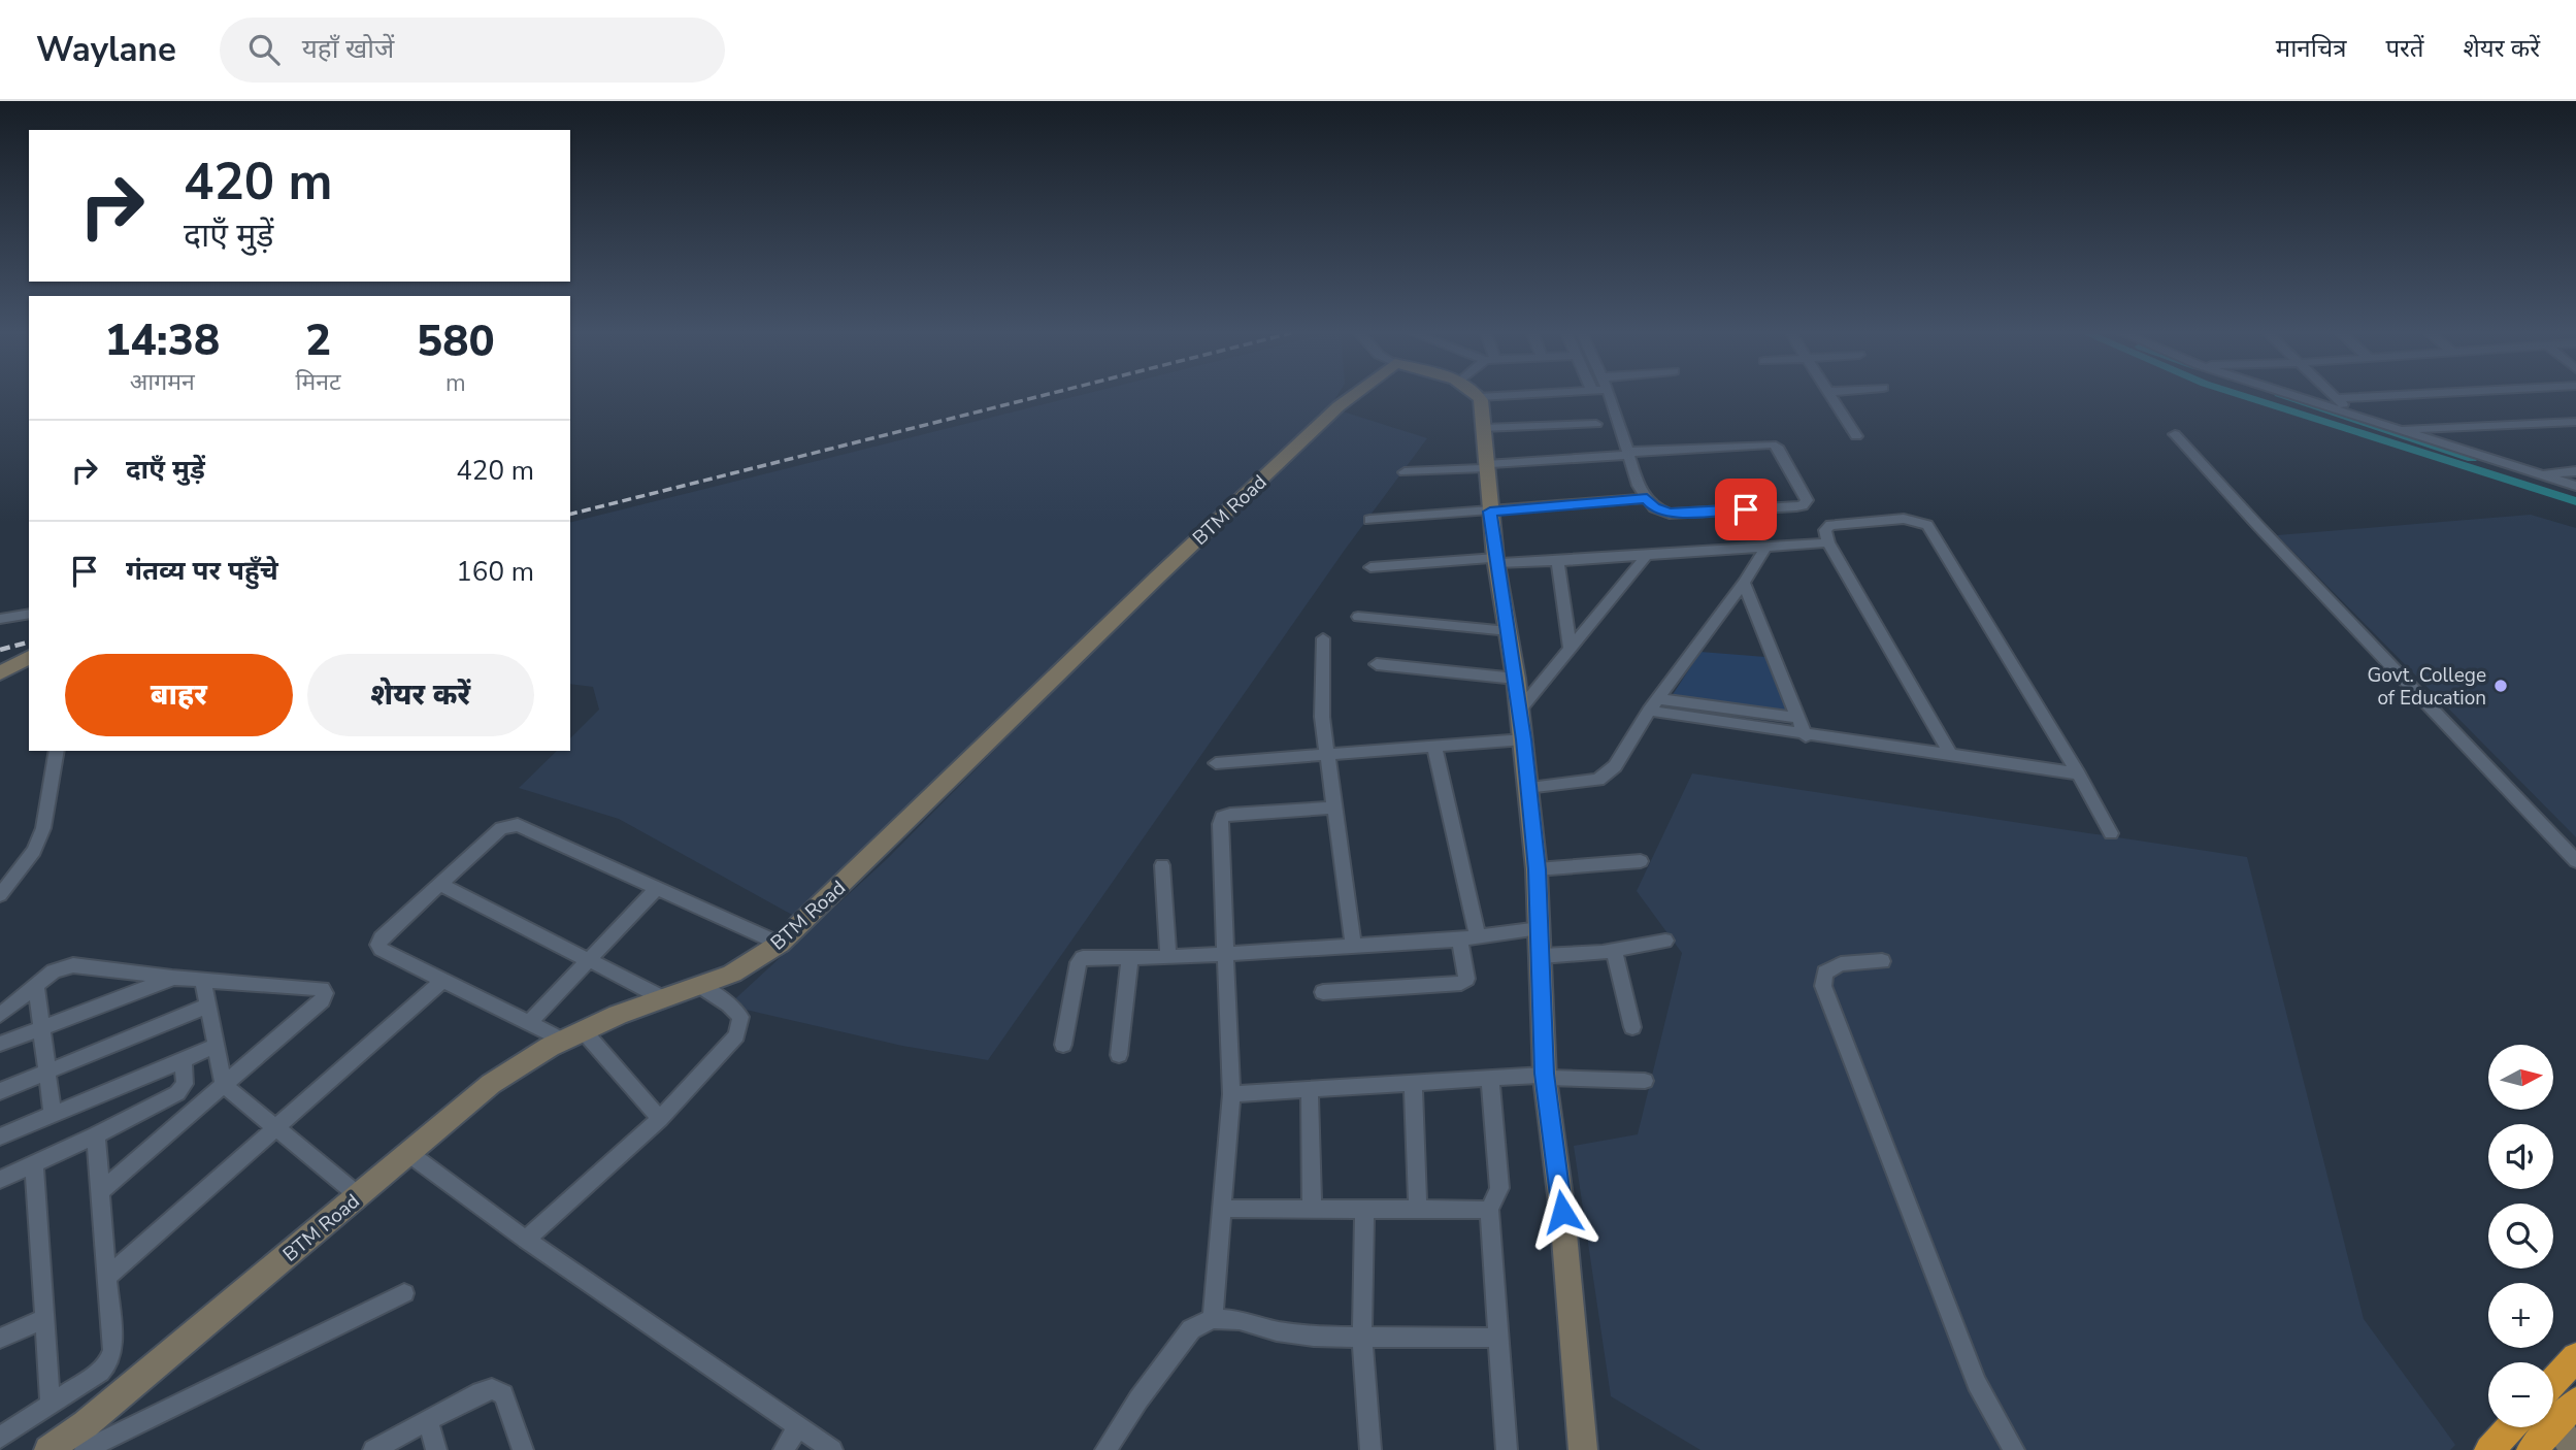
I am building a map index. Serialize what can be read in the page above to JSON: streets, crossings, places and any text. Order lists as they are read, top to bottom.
{
  "streets": {
    "street": ["BTM Road"]
  },
  "places": ["Govt. College of Education"],
  "north": "right",
  "page": {
    "header": "Waylane",
    "search": "यहाँ खोजें",
    "nav": ["मानचित्र", "परतें", "शेयर करें"],
    "turn": ["420 m", "दाएँ मुड़ें"],
    "eta": [
      "14:38",
      "आगमन",
      "2",
      "मिनट",
      "580",
      "m"
    ],
    "list": [
      {
        "name": "दाएँ मुड़ें",
        "value": "420 m"
      },
      {
        "name": "गंतव्य पर पहुँचे",
        "value": "160 m"
      }
    ],
    "buttons": ["बाहर", "शेयर करें"],
    "map_buttons": ["+", "−"]
  }
}
